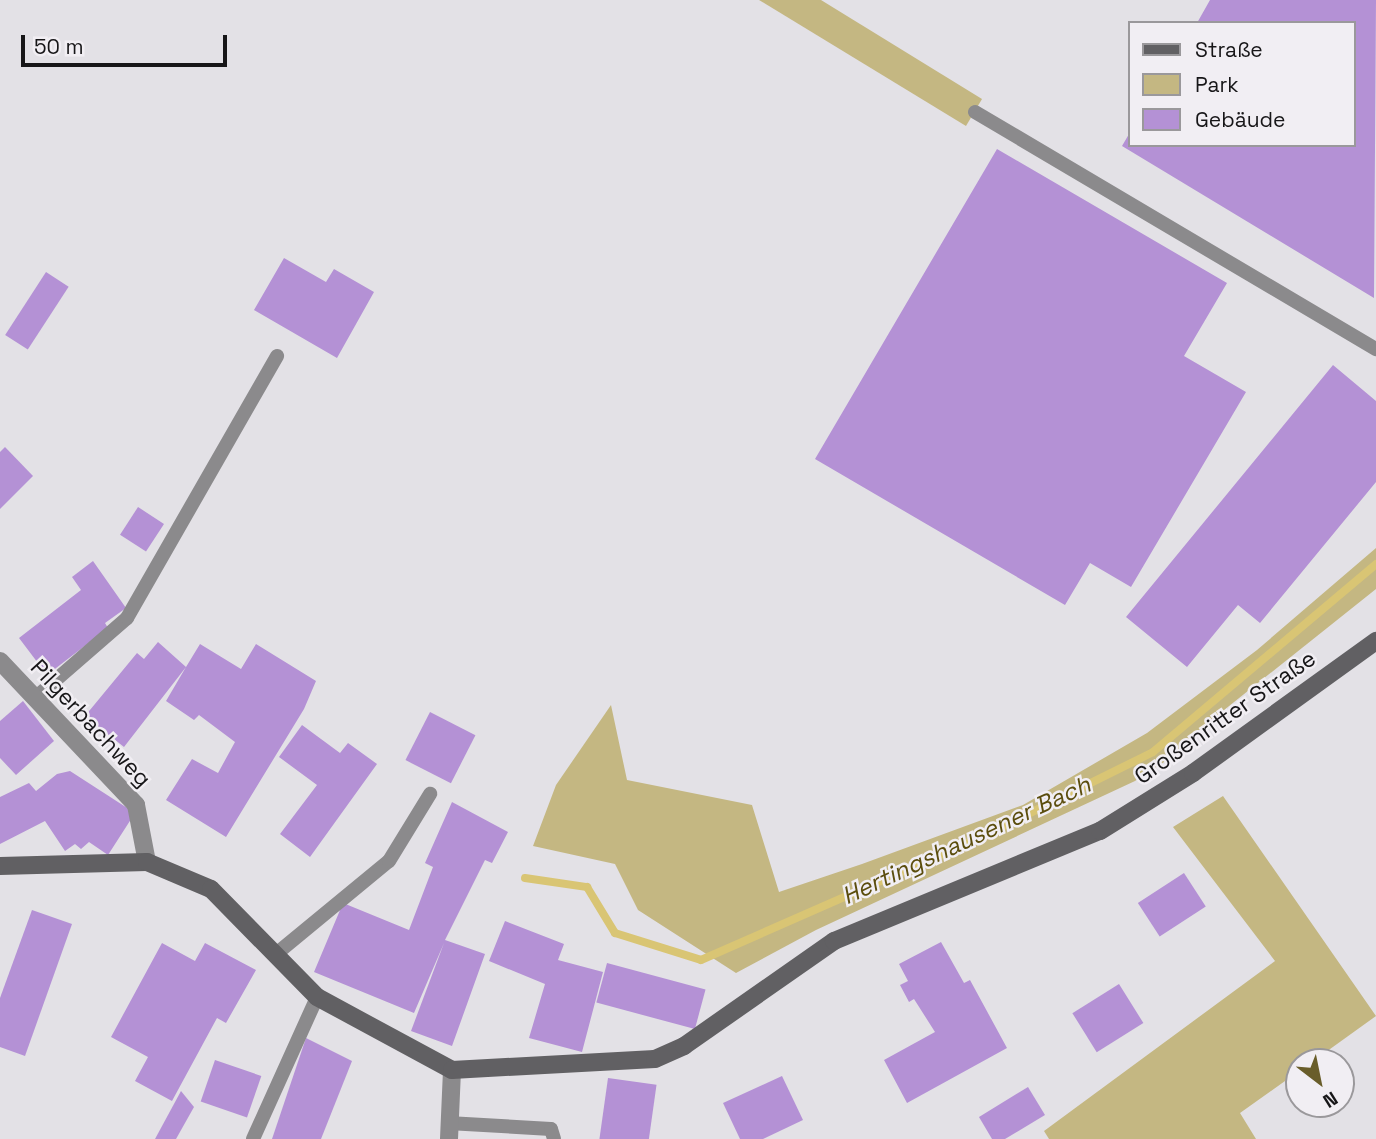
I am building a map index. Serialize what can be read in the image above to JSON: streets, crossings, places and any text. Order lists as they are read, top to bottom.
{
  "streets": {
    "street": ["Großenritter Straße", "Pilgerbachweg"]
  },
  "water": ["Hertingshausener Bach"],
  "legend": ["Straße", "Park", "Gebäude"],
  "scale_bar": "50 m",
  "north": "bottom right"
}
